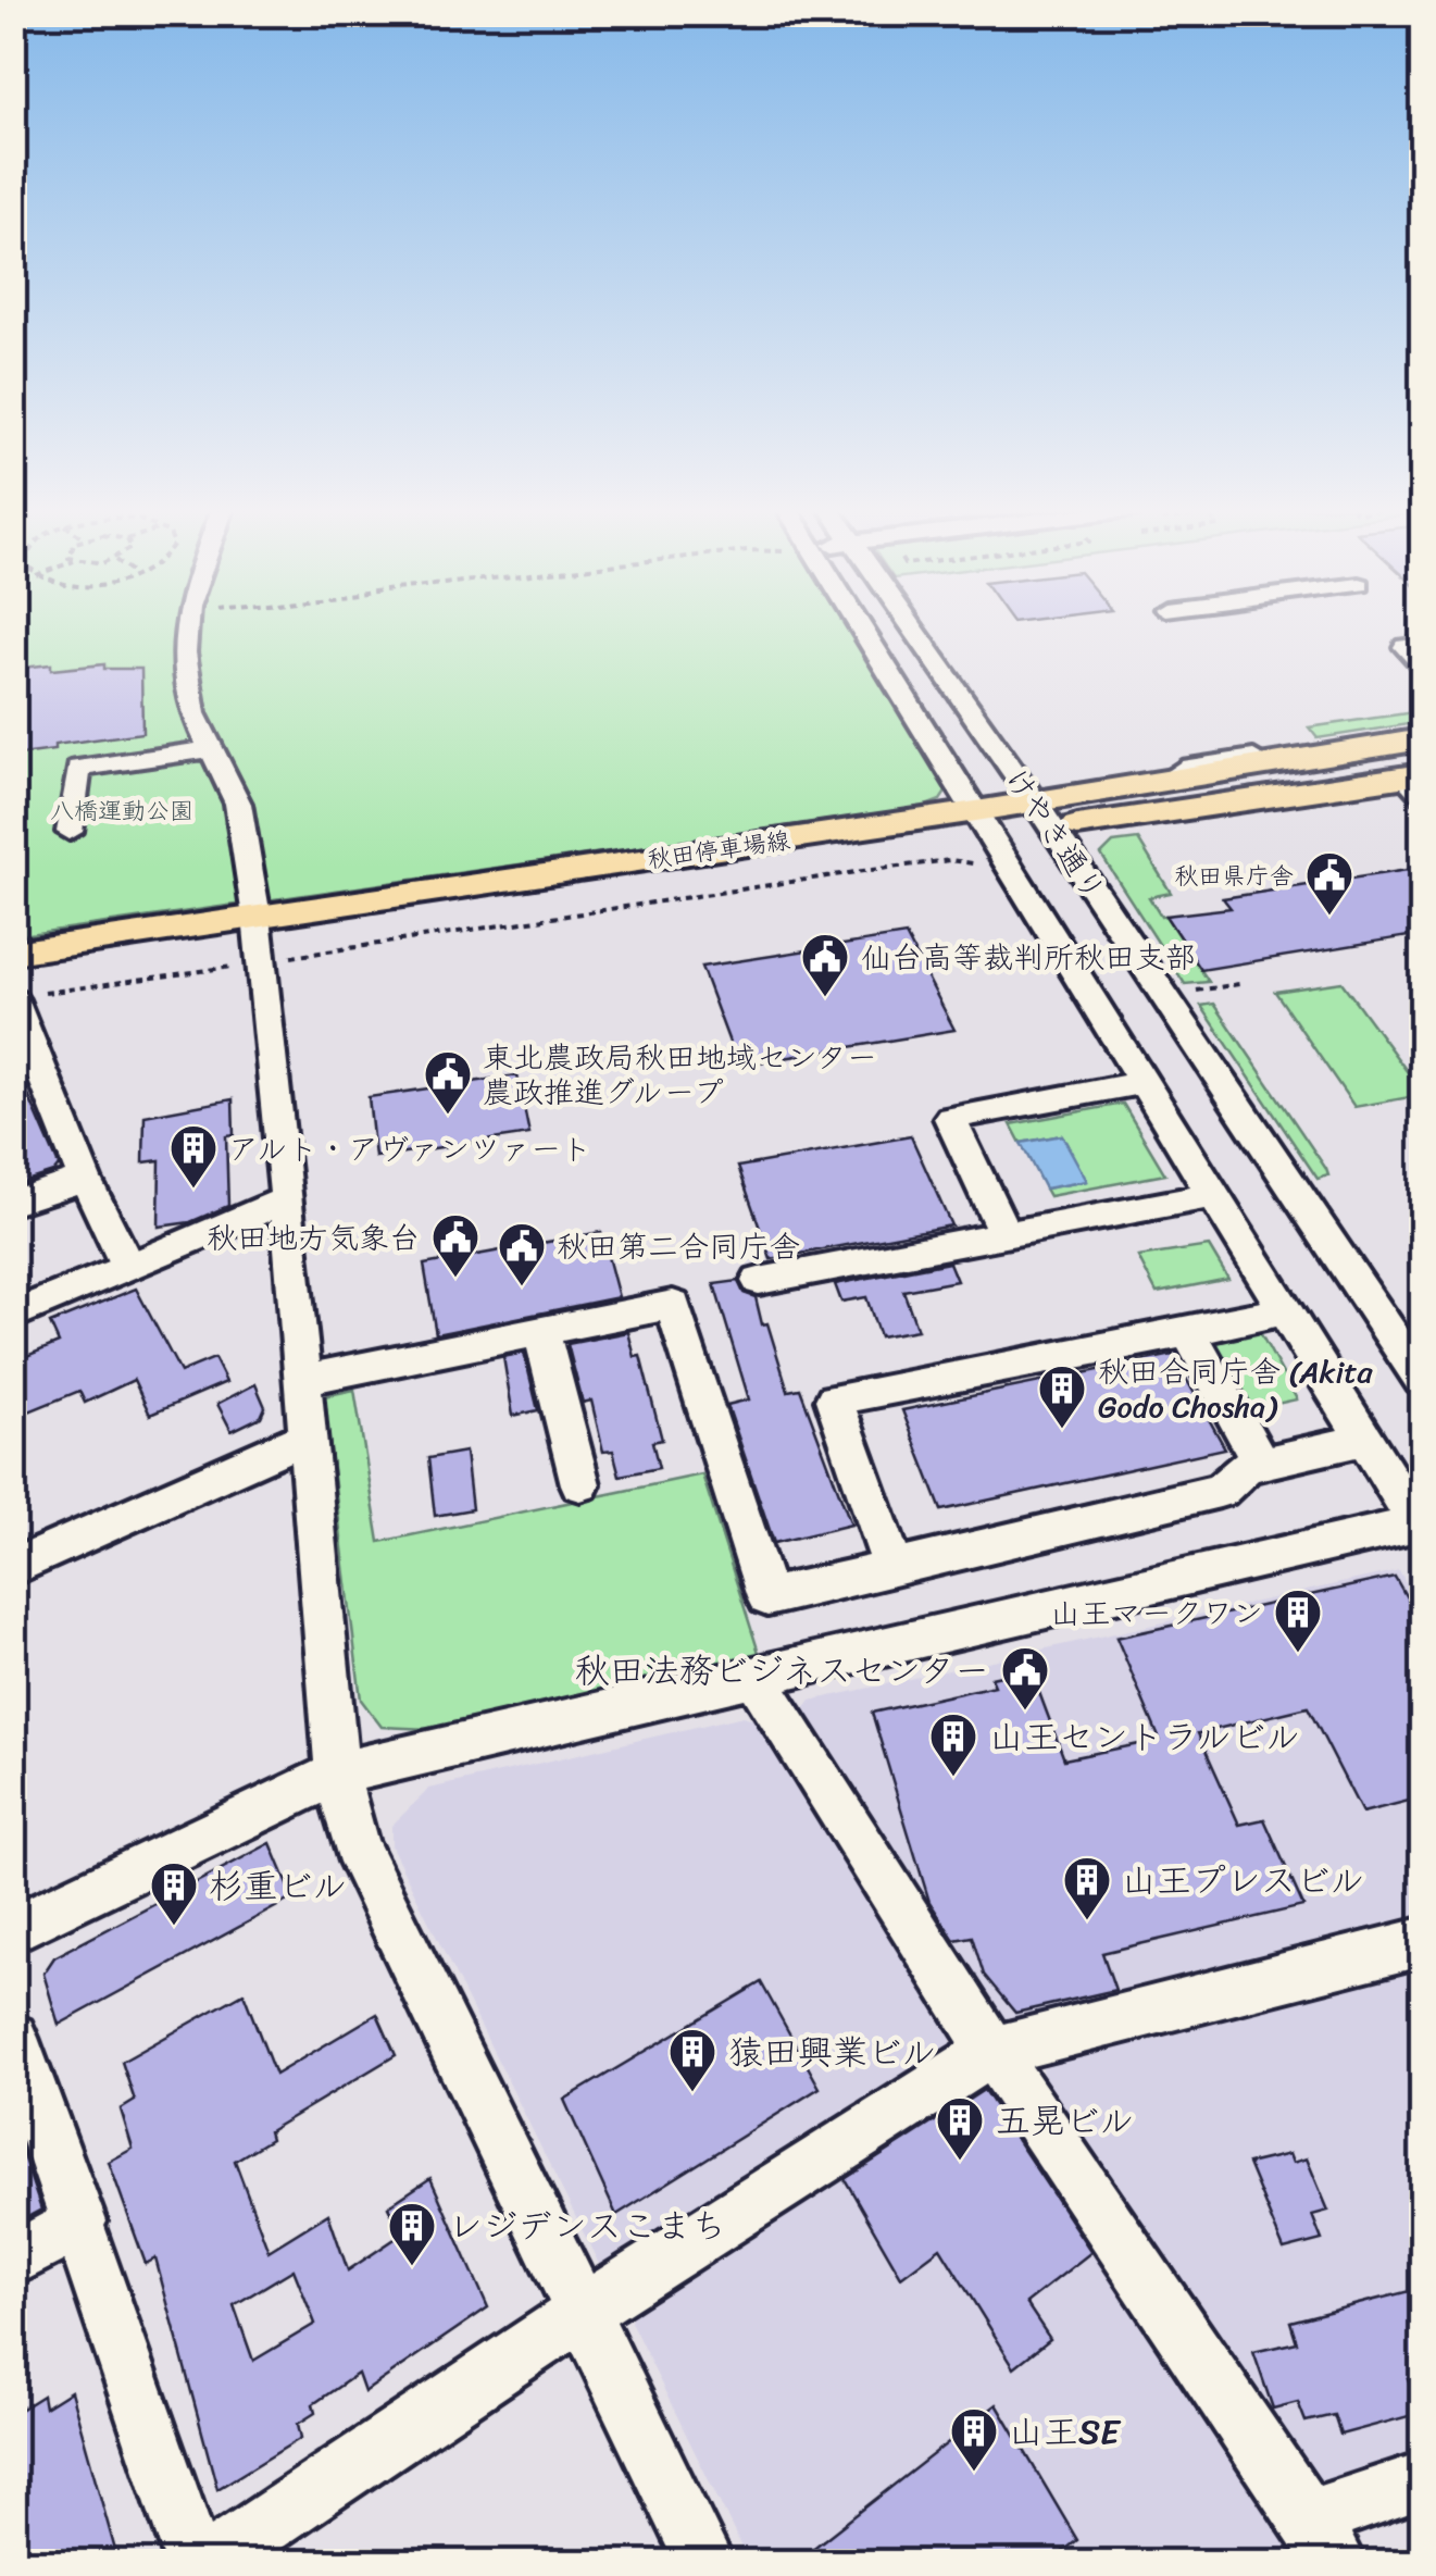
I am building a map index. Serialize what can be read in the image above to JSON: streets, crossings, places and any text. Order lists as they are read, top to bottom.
{
  "streets": {
    "main road": ["秋田停車場線"],
    "street": ["けやき通り"]
  },
  "crossings": [
    ["けやき通り", "秋田停車場線"]
  ],
  "parks": ["八橋運動公園"],
  "places": {
    "public building": [
      "秋田県庁舎",
      "仙台高等裁判所秋田支部",
      "東北農政局秋田地域センター 農政推進グループ",
      "秋田地方気象台",
      "秋田第二合同庁舎",
      "秋田法務ビジネスセンター"
    ],
    "building": [
      "アルト・アヴァンツァート",
      "秋田合同庁舎 (Akita Godo Chosha)",
      "山王マークワン",
      "山王セントラルビル",
      "山王プレスビル",
      "杉重ビル",
      "猿田興業ビル",
      "五晃ビル",
      "レジデンスこまち",
      "山王SE"
    ]
  }
}
